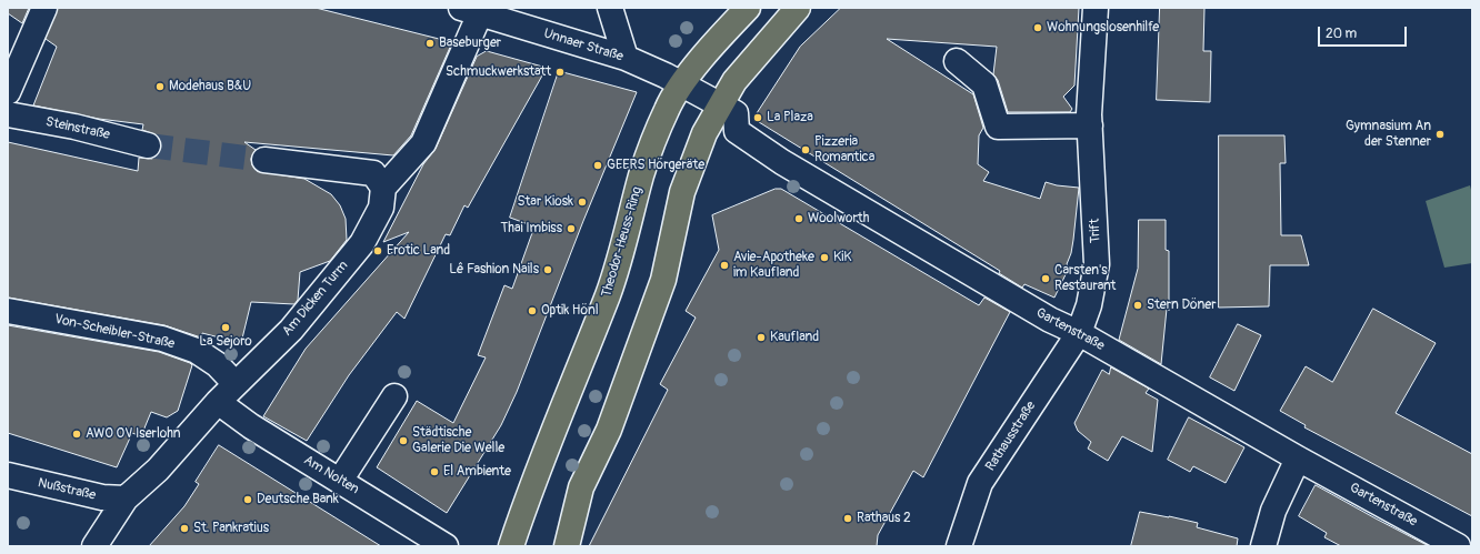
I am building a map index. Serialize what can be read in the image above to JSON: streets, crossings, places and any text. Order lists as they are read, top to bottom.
{
  "streets": {
    "main road": ["Theodor-Heuss-Ring"],
    "street": [
      "Unnaer Straße",
      "Steinstraße",
      "Trift",
      "Am Dicken Turm",
      "Gartenstraße",
      "Von-Scheibler-Straße",
      "Rathausstraße",
      "Am Nolten",
      "Nußstraße"
    ]
  },
  "crossings": [
    ["Unnaer Straße", "Theodor-Heuss-Ring"],
    ["Unnaer Straße", "Gartenstraße"],
    ["Trift", "Gartenstraße"],
    ["Trift", "Rathausstraße"],
    ["Theodor-Heuss-Ring", "Gartenstraße"],
    ["Am Dicken Turm", "Von-Scheibler-Straße"],
    ["Am Dicken Turm", "Am Nolten"],
    ["Am Dicken Turm", "Nußstraße"],
    ["Gartenstraße", "Rathausstraße"]
  ],
  "places": [
    "Wohnungslosenhilfe",
    "Baseburger",
    "Schmuckwerkstatt",
    "Modehaus B&U",
    "La Plaza",
    "Gymnasium An der Stenner",
    "Pizzeria Romantica",
    "GEERS Hörgeräte",
    "Star Kiosk",
    "Woolworth",
    "Thai Imbiss",
    "Erotic Land",
    "KiK",
    "Avie-Apotheke im Kaufland",
    "Lê Fashion Nails",
    "Carsten's Restaurant",
    "Stern Döner",
    "Optik Hönl",
    "La Sejoro",
    "Kaufland",
    "AWO OV Iserlohn",
    "Städtische Galerie Die Welle",
    "El Ambiente",
    "Deutsche Bank",
    "Rathaus 2",
    "St. Pankratius"
  ],
  "scale_bar": "20 m"
}
